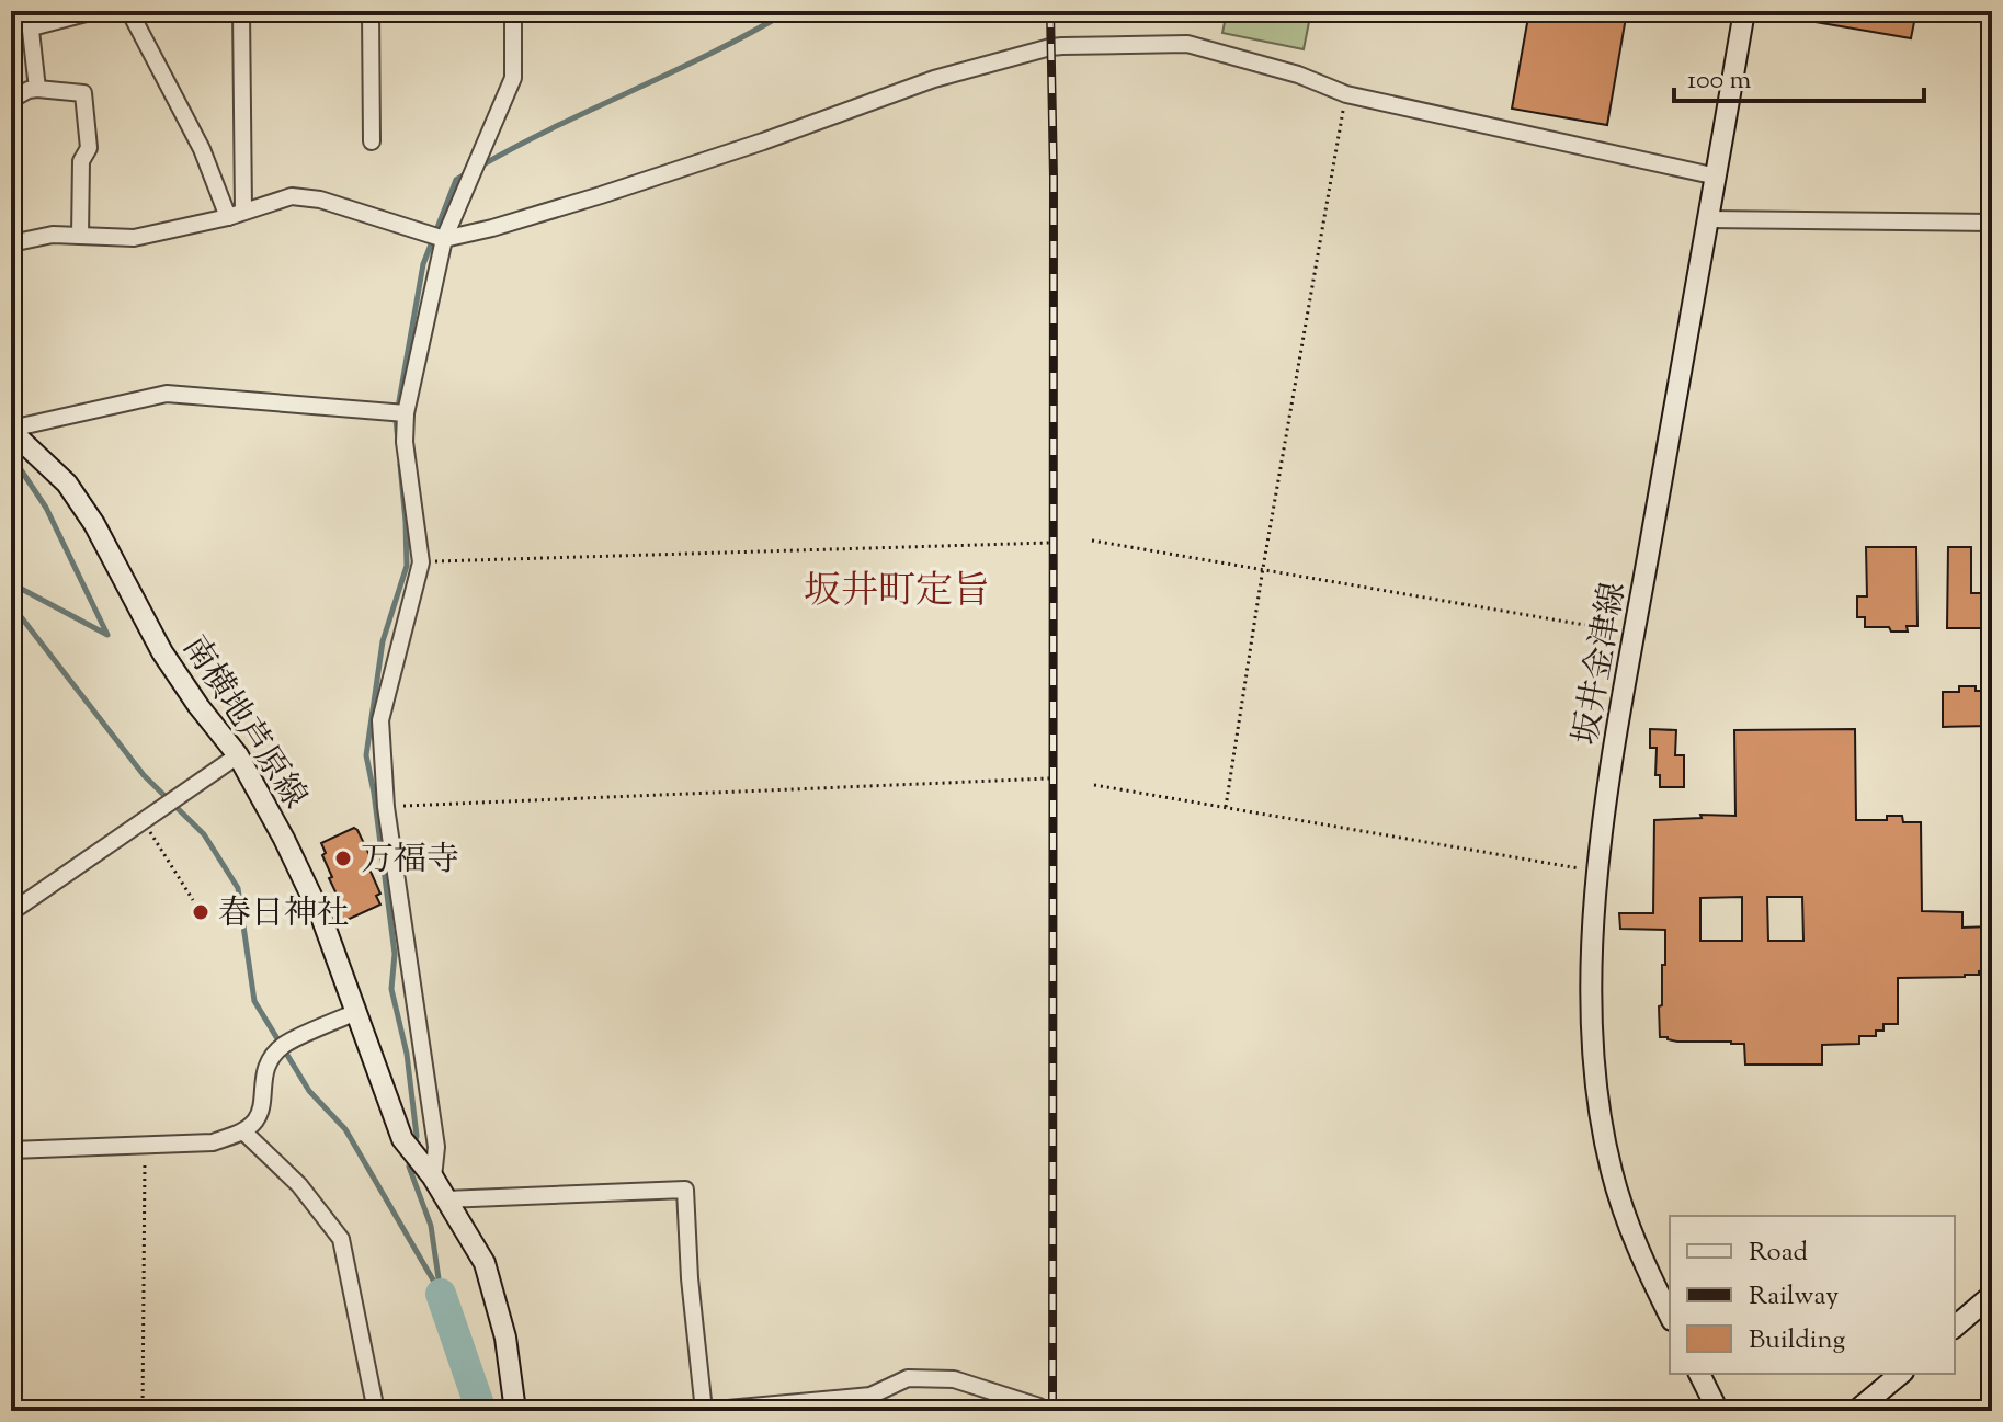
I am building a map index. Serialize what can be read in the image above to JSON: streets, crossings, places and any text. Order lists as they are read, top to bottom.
{
  "streets": {
    "main road": ["坂井金津線", "南横地芦原線"]
  },
  "districts": ["坂井町定旨"],
  "places": ["万福寺", "春日神社"],
  "legend": ["Road", "Railway", "Building"],
  "scale_bar": "100 m"
}
